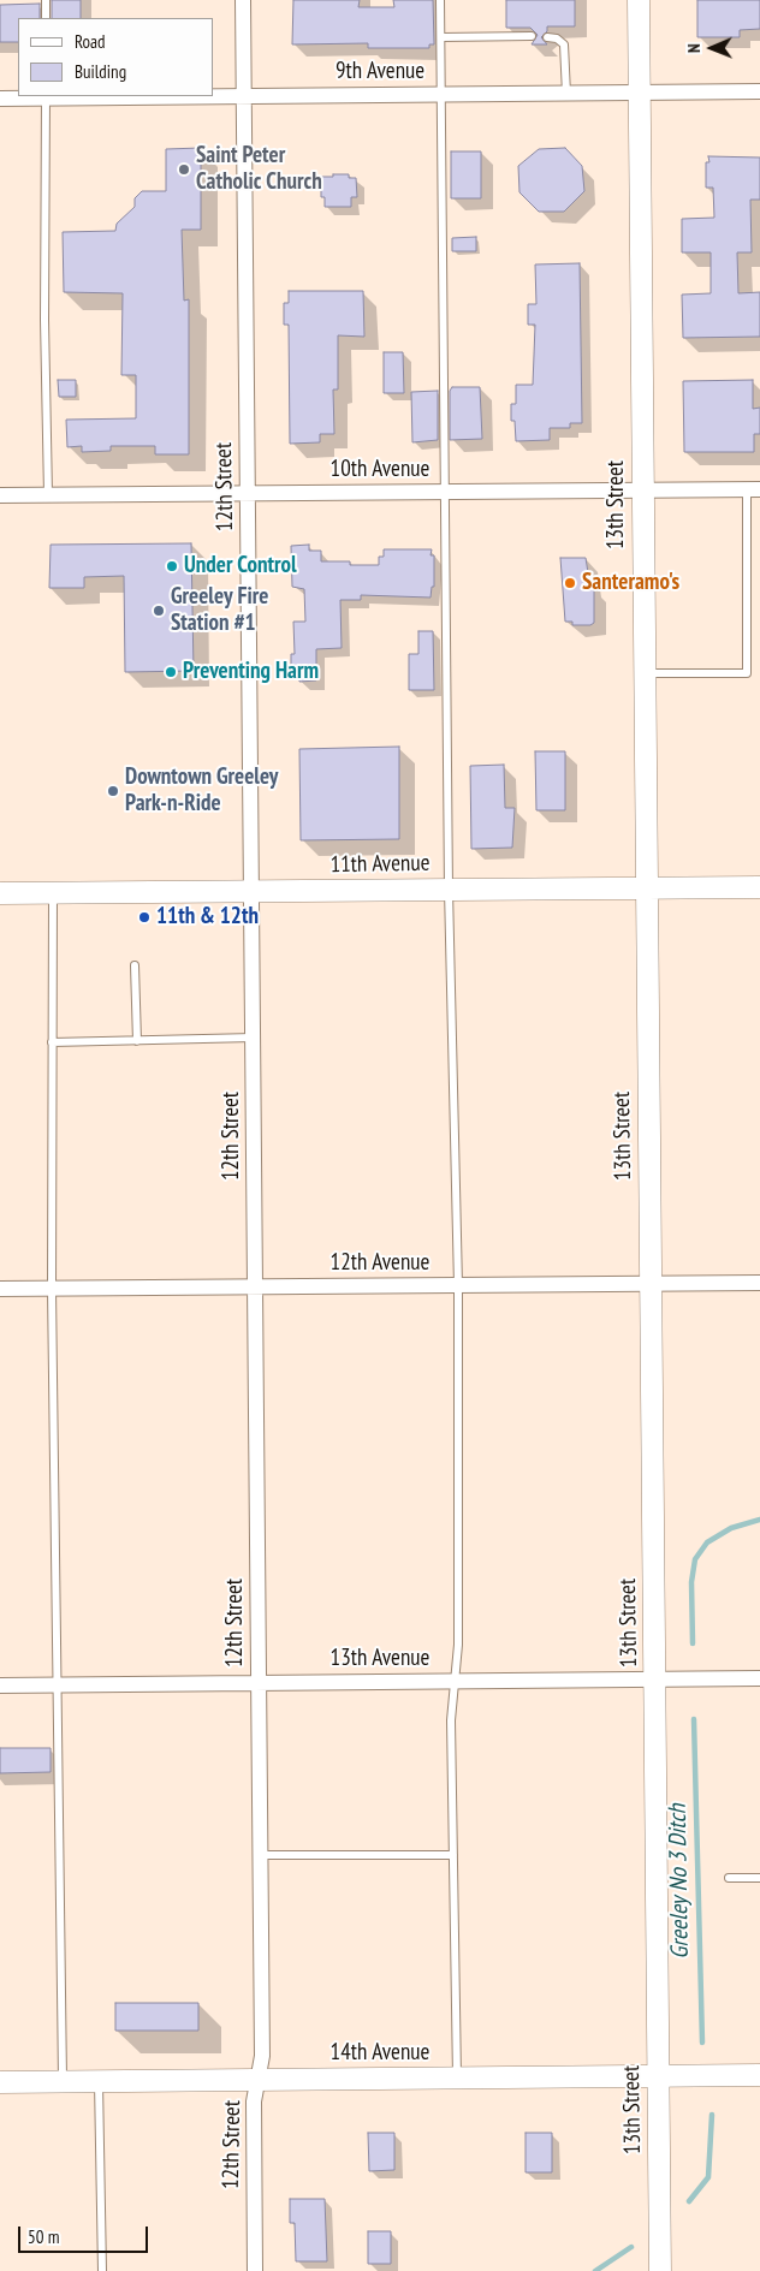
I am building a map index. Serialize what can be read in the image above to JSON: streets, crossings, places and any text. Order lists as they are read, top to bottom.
{
  "streets": {
    "street": [
      "9th Avenue",
      "10th Avenue",
      "12th Street",
      "13th Street",
      "11th Avenue",
      "12th Avenue",
      "13th Avenue",
      "14th Avenue"
    ]
  },
  "crossings": [
    ["9th Avenue", "12th Street"],
    ["9th Avenue", "13th Street"],
    ["10th Avenue", "12th Street"],
    ["10th Avenue", "13th Street"],
    ["12th Street", "11th Avenue"],
    ["12th Street", "12th Avenue"],
    ["12th Street", "13th Avenue"],
    ["12th Street", "14th Avenue"],
    ["13th Street", "11th Avenue"],
    ["13th Street", "12th Avenue"],
    ["13th Street", "13th Avenue"],
    ["13th Street", "14th Avenue"]
  ],
  "water": ["Greeley No 3 Ditch"],
  "places": [
    "Saint Peter Catholic Church",
    "Under Control",
    "Santeramo's",
    "Greeley Fire Station #1",
    "Preventing Harm",
    "Downtown Greeley Park-n-Ride",
    "11th & 12th"
  ],
  "legend": ["Road", "Building"],
  "scale_bar": "50 m",
  "north": "left"
}
